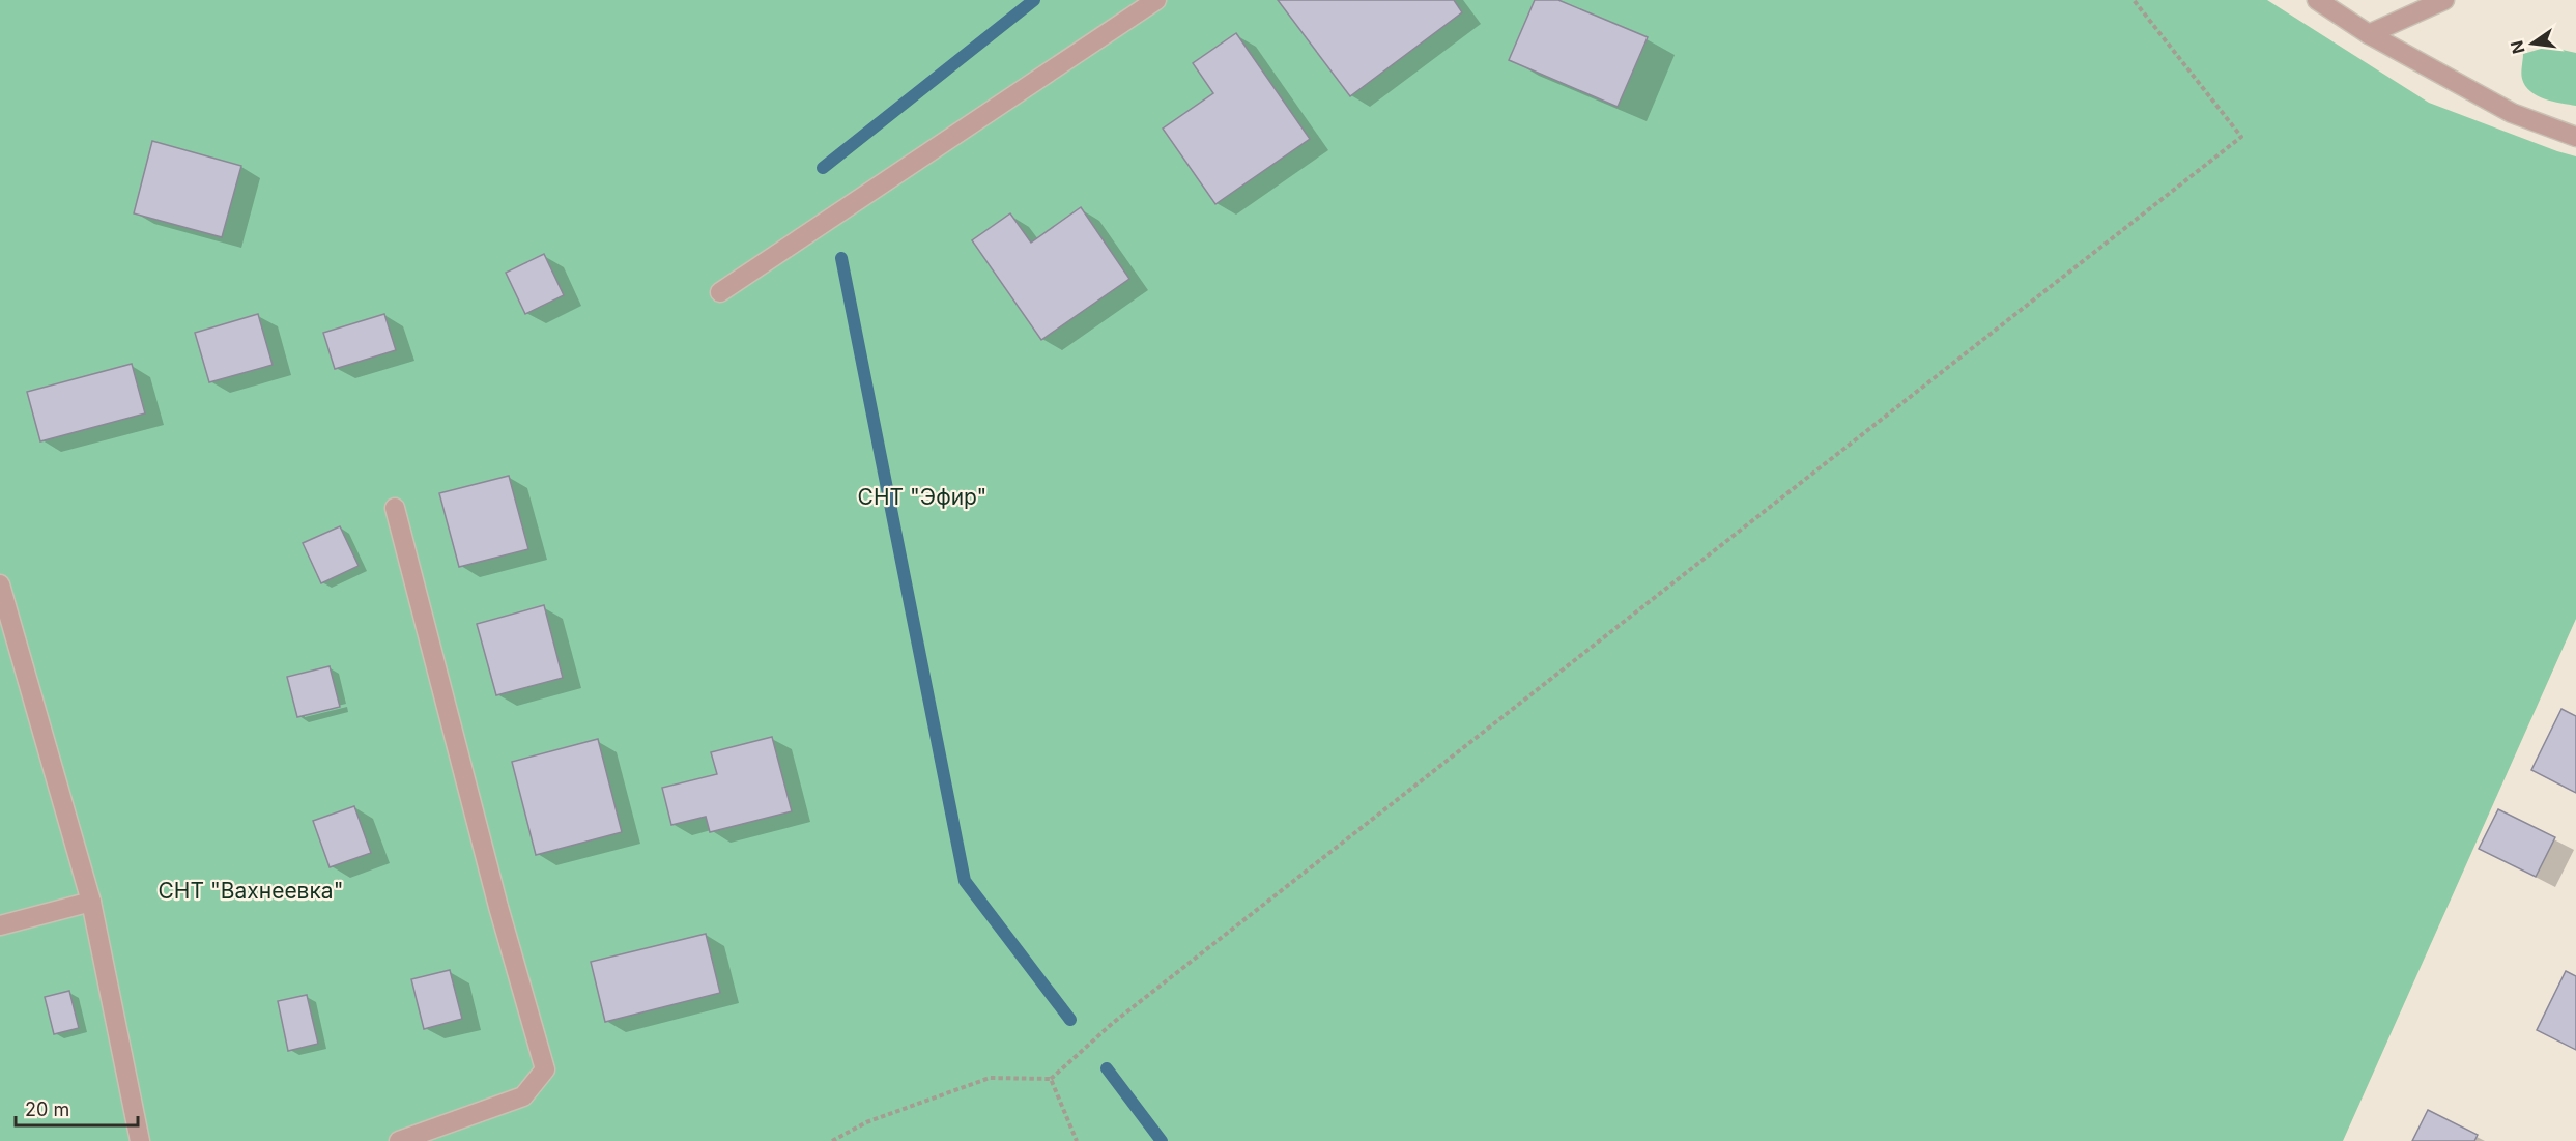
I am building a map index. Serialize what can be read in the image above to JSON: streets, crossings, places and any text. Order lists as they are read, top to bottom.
{
  "parks": ["СНТ \"Эфир\"", "СНТ \"Вахнеевка\""],
  "scale_bar": "20 m",
  "north": "left"
}
